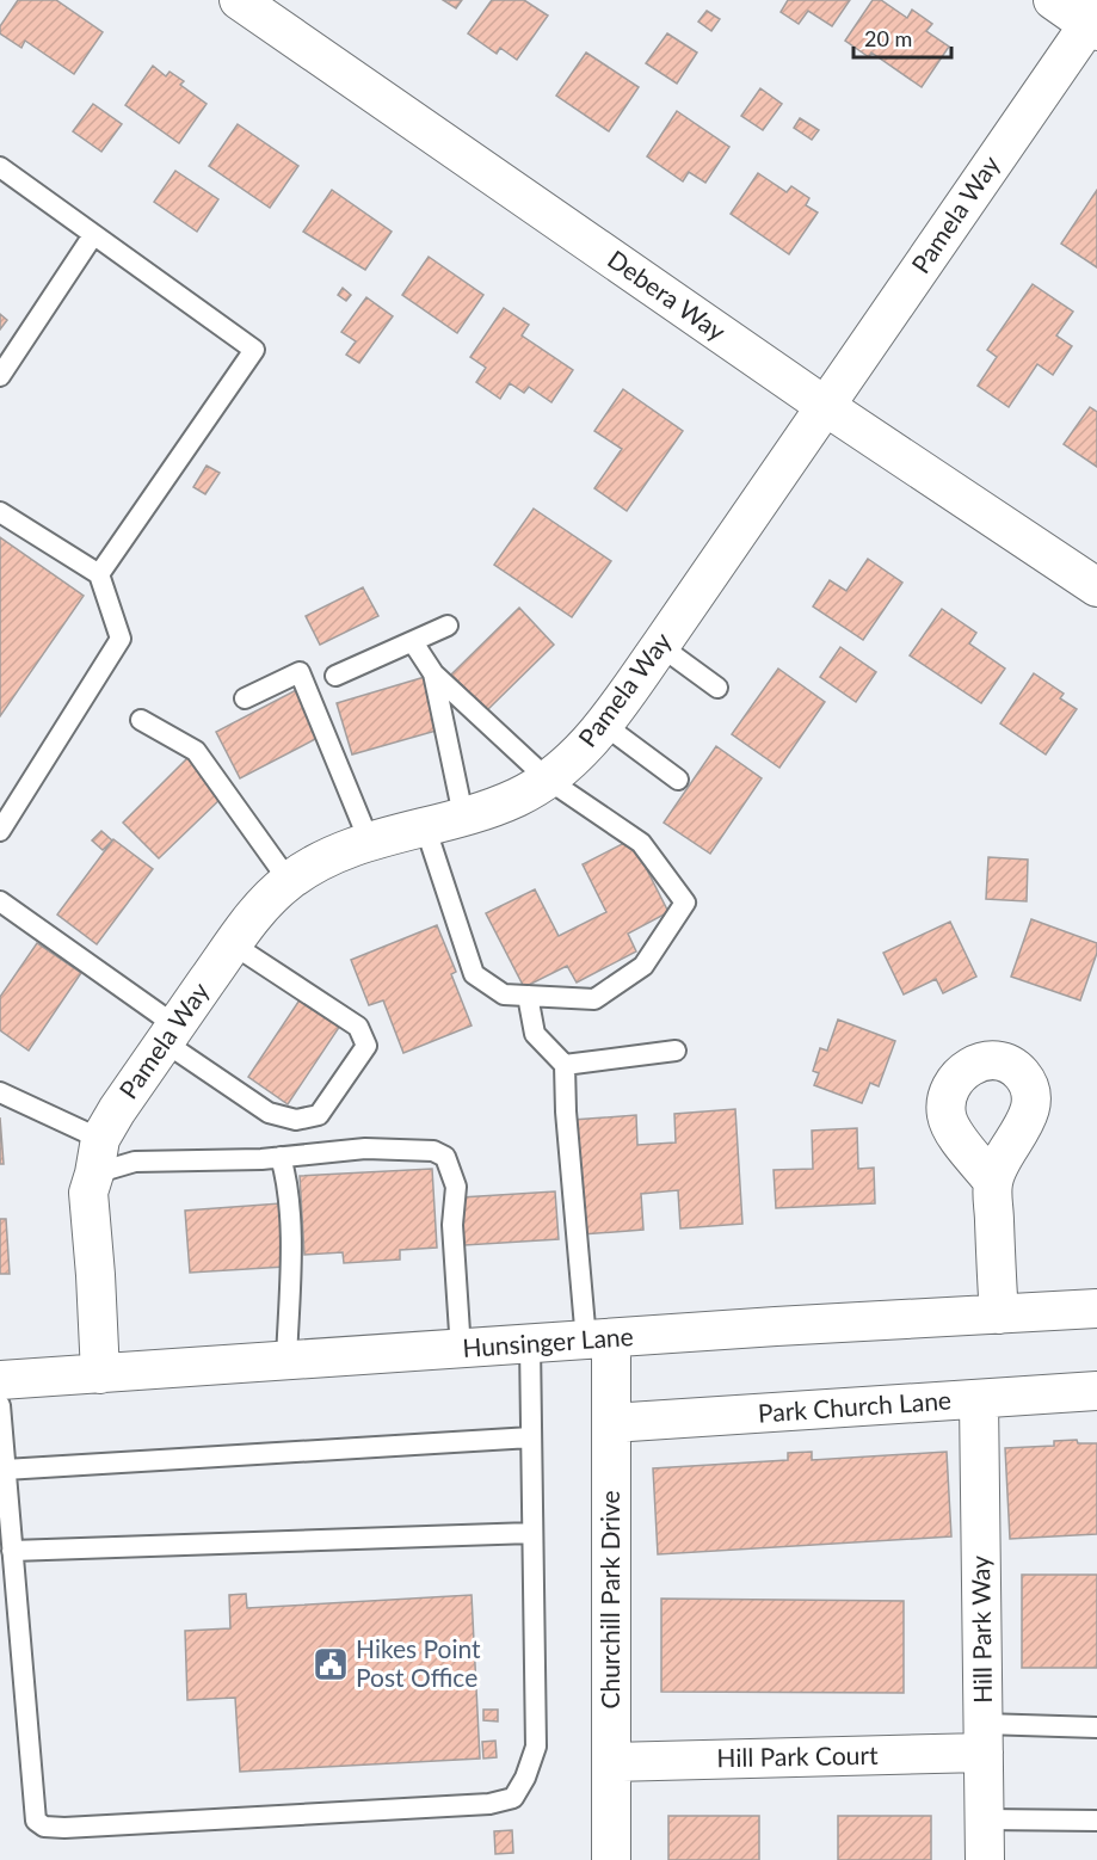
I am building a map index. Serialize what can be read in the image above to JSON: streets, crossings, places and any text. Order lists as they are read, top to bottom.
{
  "streets": {
    "street": [
      "Pamela Way",
      "Debera Way",
      "Hunsinger Lane",
      "Park Church Lane",
      "Churchill Park Drive",
      "Hill Park Way",
      "Hill Park Court"
    ]
  },
  "crossings": [
    ["Pamela Way", "Debera Way"],
    ["Pamela Way", "Hunsinger Lane"],
    ["Hunsinger Lane", "Churchill Park Drive"],
    ["Park Church Lane", "Churchill Park Drive"],
    ["Park Church Lane", "Hill Park Way"],
    ["Churchill Park Drive", "Hill Park Court"],
    ["Hill Park Way", "Hill Park Court"]
  ],
  "places": {
    "public building": ["Hikes Point Post Office"]
  },
  "scale_bar": "20 m"
}
